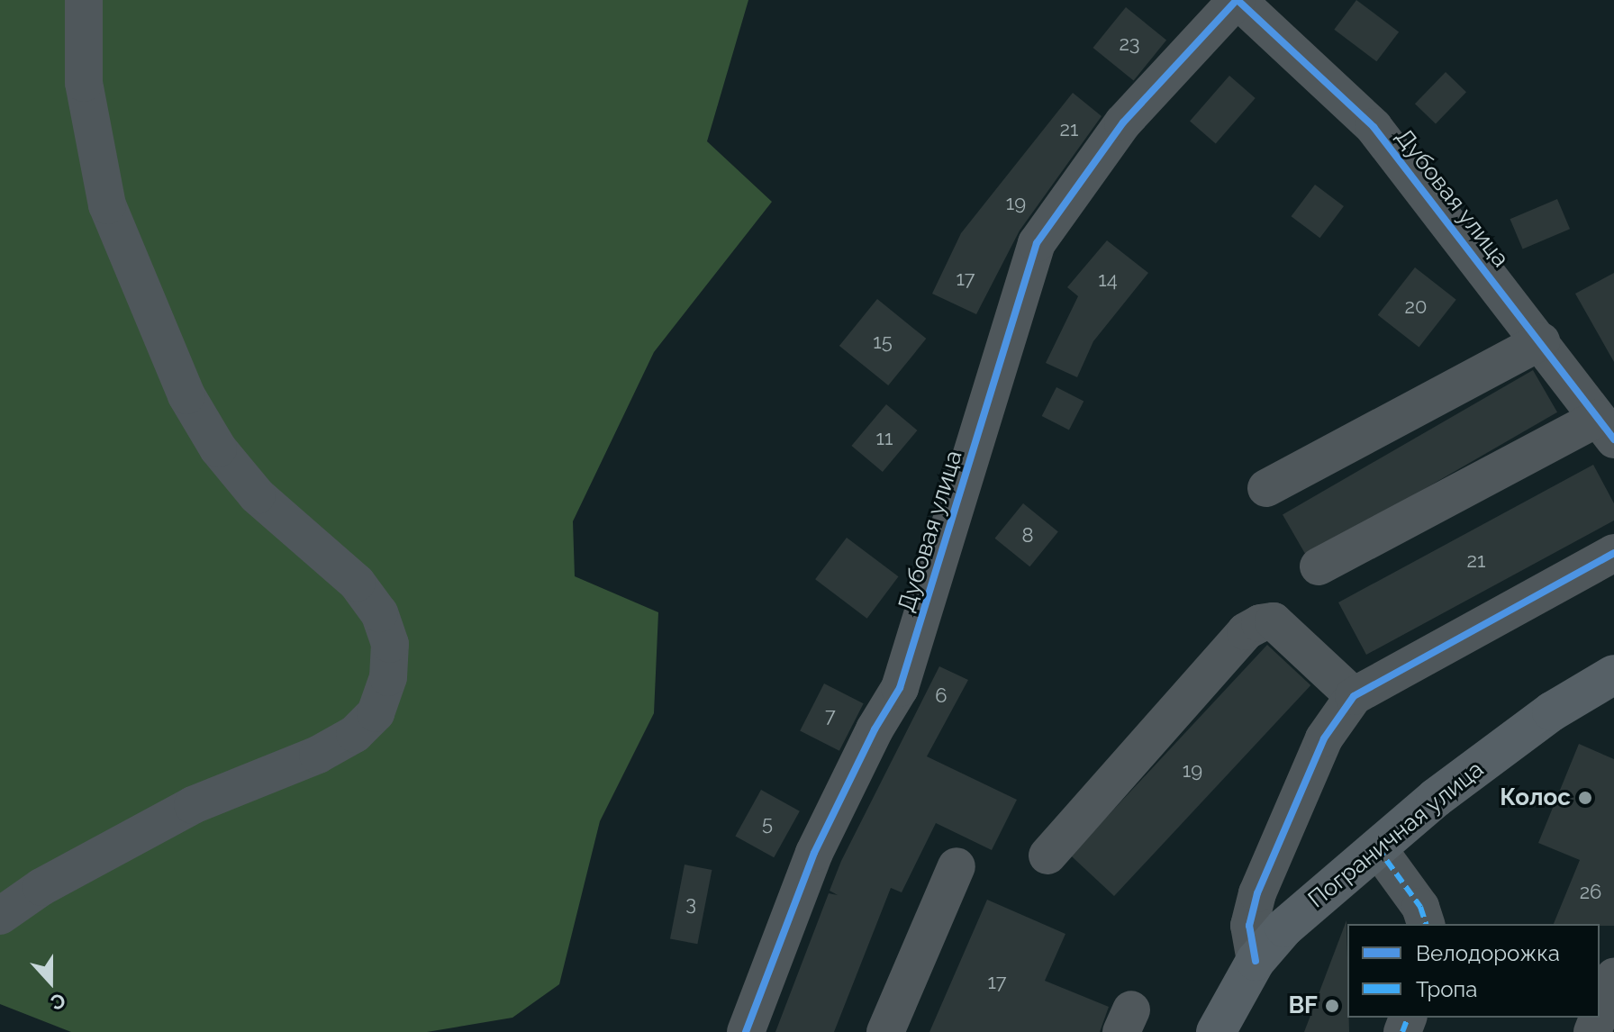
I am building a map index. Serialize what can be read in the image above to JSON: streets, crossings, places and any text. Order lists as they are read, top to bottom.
{
  "streets": {
    "main road": ["Пограничная улица"],
    "street": ["Дубовая улица"]
  },
  "places": ["Колос", "BF"],
  "house_numbers": [
    "23",
    "21",
    "19",
    "17",
    "14",
    "20",
    "15",
    "11",
    "8",
    "21",
    "6",
    "7",
    "19",
    "5",
    "26",
    "3",
    "17"
  ],
  "legend": ["Велодорожка", "Тропа"],
  "north": "bottom"
}
